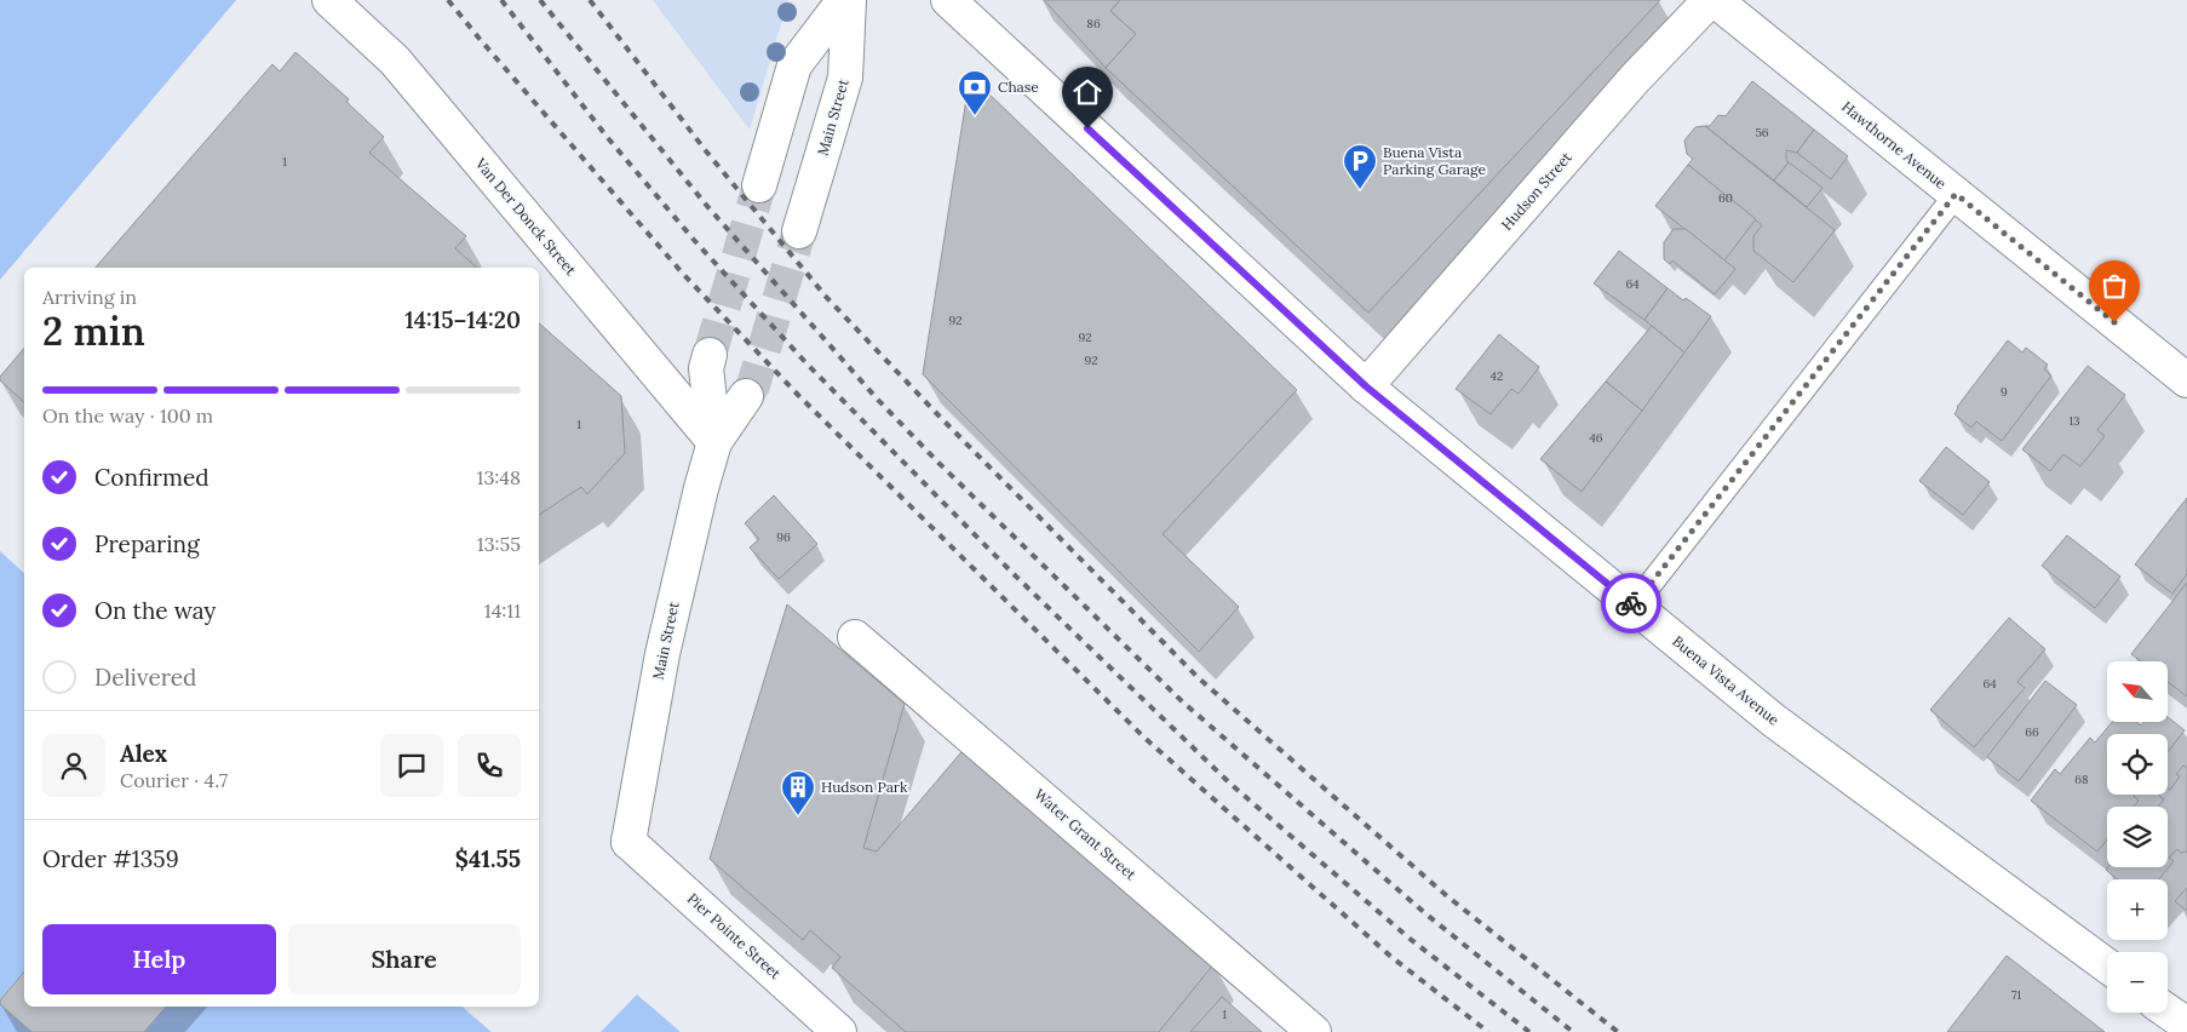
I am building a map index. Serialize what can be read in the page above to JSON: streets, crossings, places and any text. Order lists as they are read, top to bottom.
{
  "streets": {
    "street": [
      "Main Street",
      "Hawthorne Avenue",
      "Hudson Street",
      "Van Der Donck Street",
      "Buena Vista Avenue",
      "Water Grant Street",
      "Pier Pointe Street"
    ]
  },
  "crossings": [
    ["Main Street", "Van Der Donck Street"],
    ["Main Street", "Pier Pointe Street"],
    ["Hawthorne Avenue", "Hudson Street"],
    ["Hudson Street", "Buena Vista Avenue"]
  ],
  "places": {
    "bank": ["Chase"],
    "parking": ["Buena Vista Parking Garage"],
    "building": ["Hudson Park"]
  },
  "house_numbers": [
    "86",
    "56",
    "1",
    "60",
    "64",
    "92",
    "92",
    "92",
    "42",
    "9",
    "13",
    "1",
    "46",
    "96",
    "64",
    "66",
    "68",
    "71",
    "1"
  ],
  "north": "top left",
  "page": {
    "heading": ["2 min", "Arriving in", "14:15–14:20"],
    "panel": [
      "Alex",
      "Courier · 4.7",
      "Order #1359",
      "$41.55"
    ],
    "bar": "On the way · 100 m",
    "list": [
      ["Confirmed", "13:48"],
      ["Preparing", "13:55"],
      ["On the way", "14:11"],
      "Delivered"
    ],
    "map_buttons": ["+", "−"],
    "buttons": ["Help", "Share"]
  }
}
